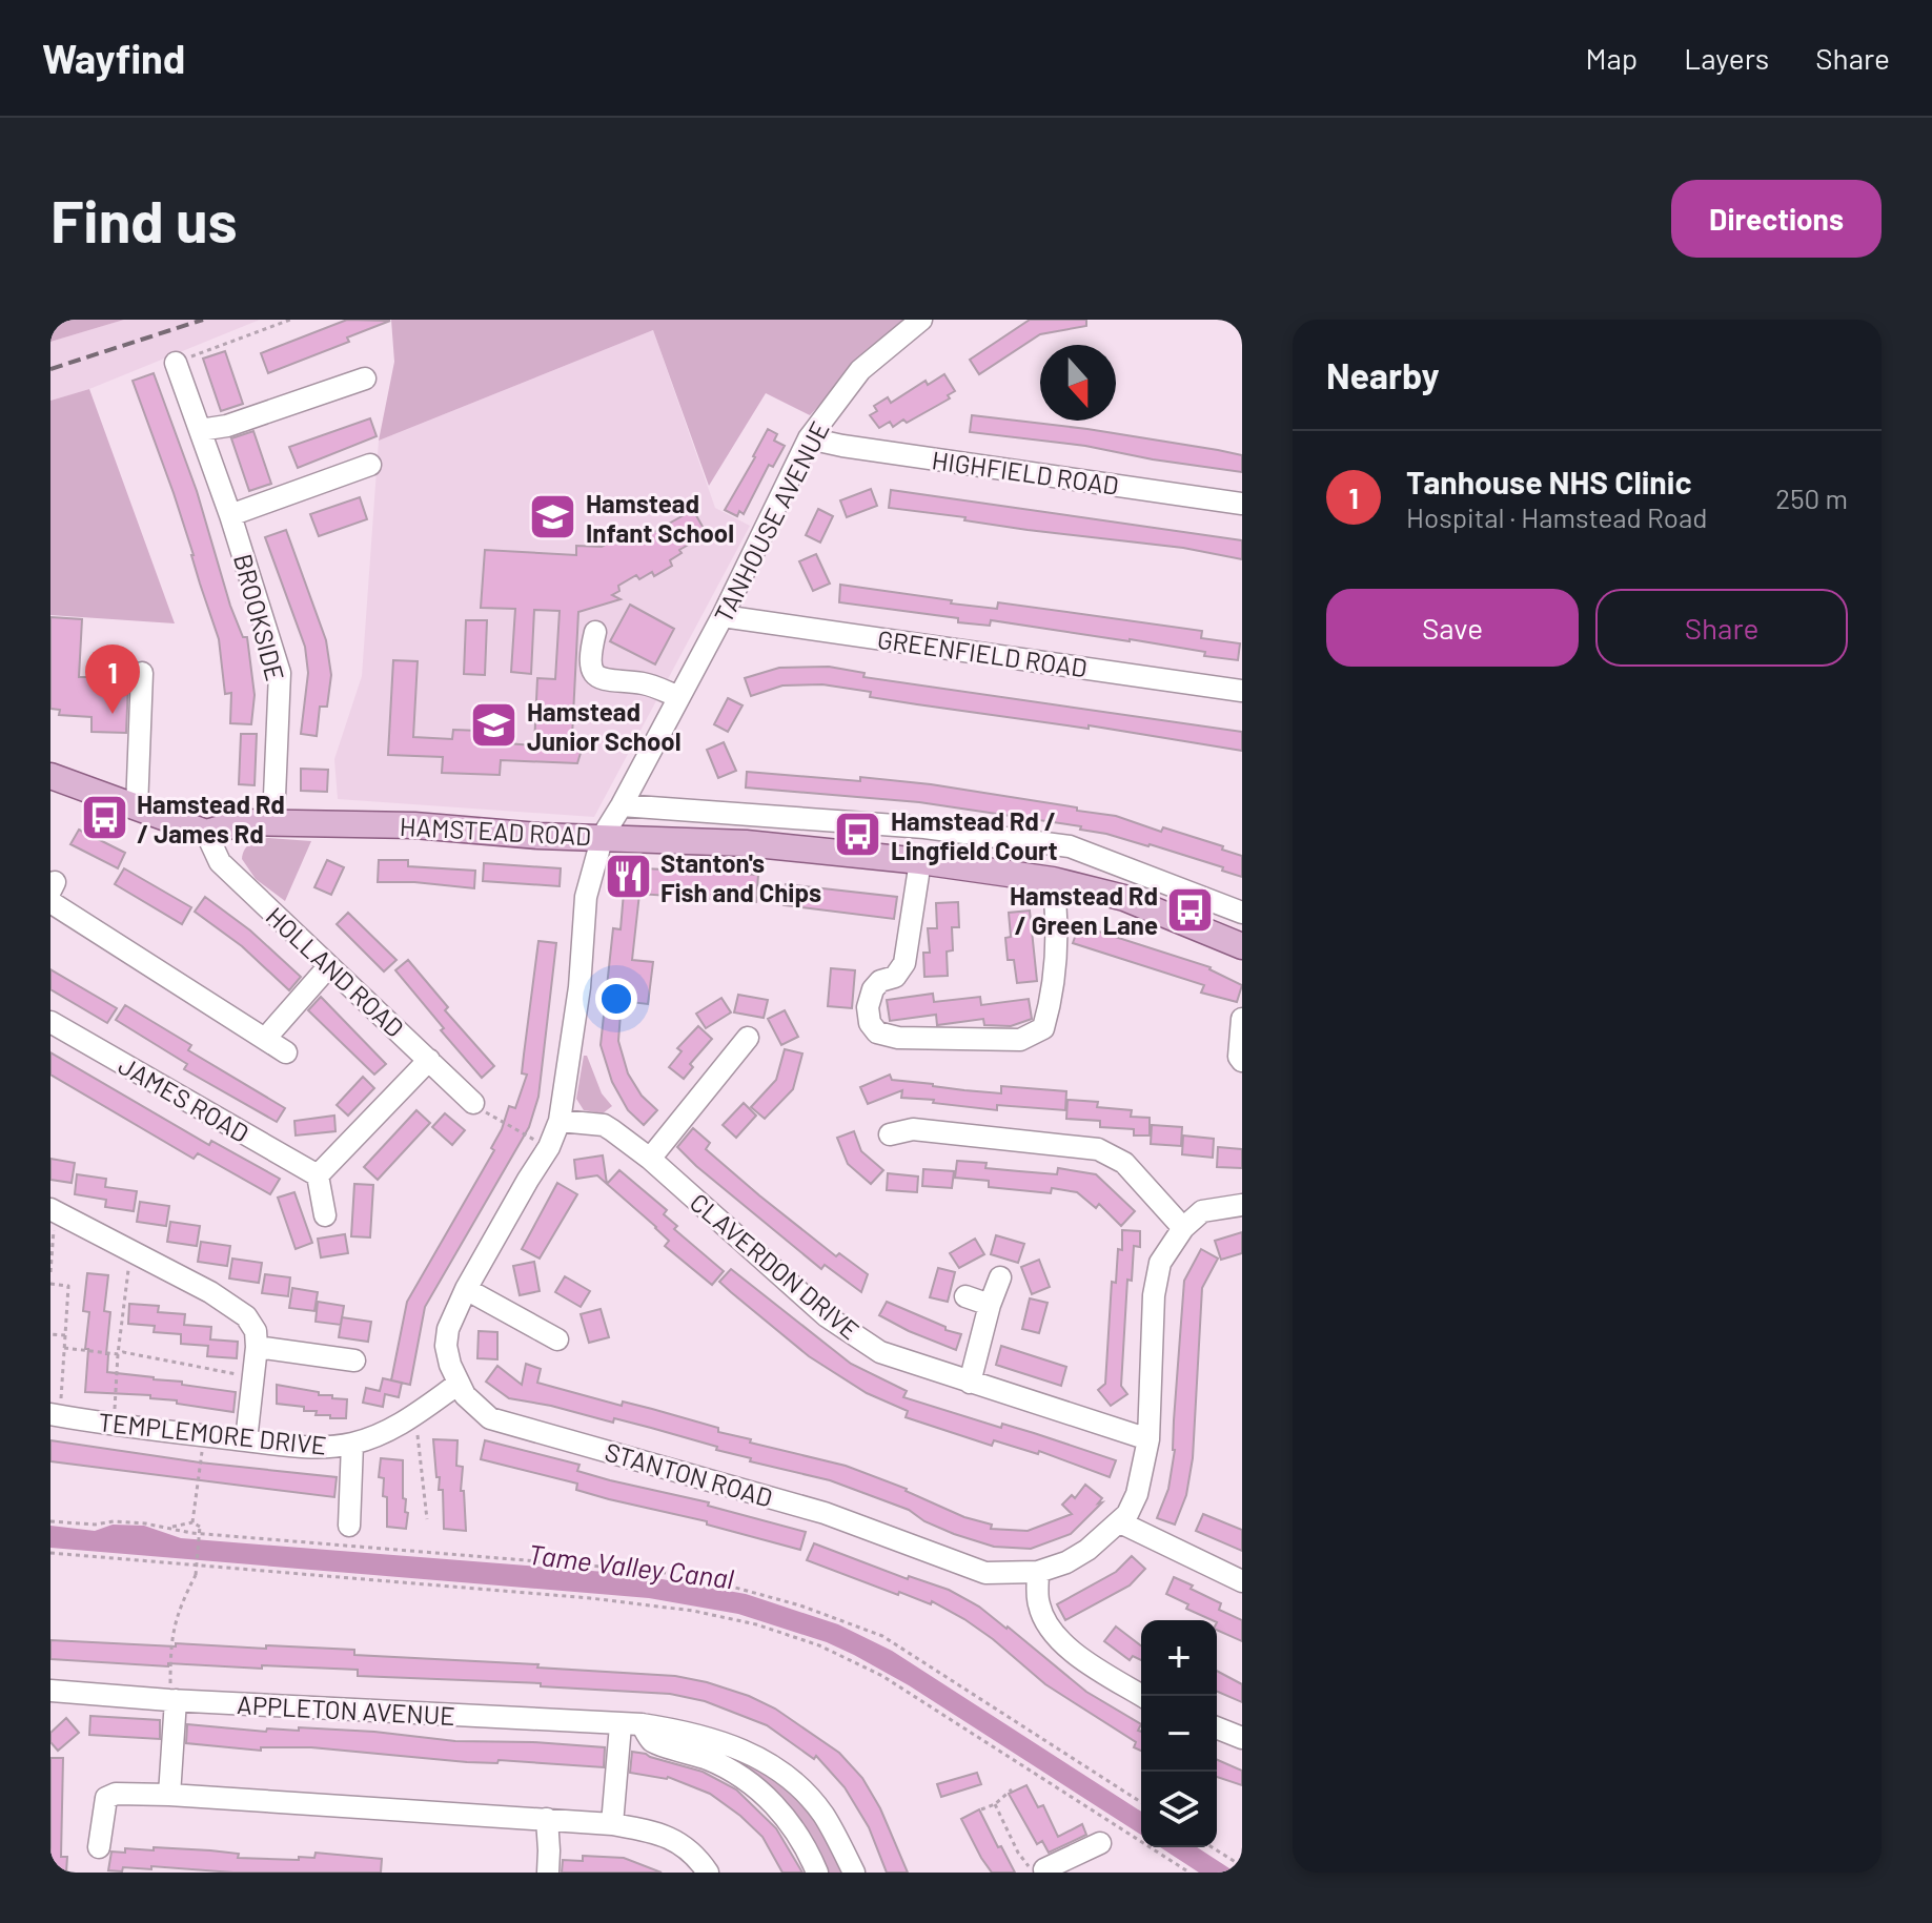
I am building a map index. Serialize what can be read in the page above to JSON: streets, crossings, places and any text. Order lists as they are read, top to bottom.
{
  "streets": {
    "main road": ["HAMSTEAD ROAD"],
    "street": [
      "HIGHFIELD ROAD",
      "TANHOUSE AVENUE",
      "BROOKSIDE",
      "GREENFIELD ROAD",
      "HOLLAND ROAD",
      "JAMES ROAD",
      "CLAVERDON DRIVE",
      "TEMPLEMORE DRIVE",
      "STANTON ROAD",
      "APPLETON AVENUE"
    ]
  },
  "crossings": [
    ["HIGHFIELD ROAD", "TANHOUSE AVENUE"],
    ["TANHOUSE AVENUE", "GREENFIELD ROAD"],
    ["TANHOUSE AVENUE", "HAMSTEAD ROAD"],
    ["TANHOUSE AVENUE", "STANTON ROAD"],
    ["BROOKSIDE", "HAMSTEAD ROAD"],
    ["HAMSTEAD ROAD", "HOLLAND ROAD"],
    ["HAMSTEAD ROAD", "STANTON ROAD"],
    ["CLAVERDON DRIVE", "STANTON ROAD"],
    ["TEMPLEMORE DRIVE", "STANTON ROAD"]
  ],
  "water": ["Tame Valley Canal"],
  "places": {
    "school or university": ["Hamstead Infant School", "Hamstead Junior School"],
    "bus stop": ["Hamstead Rd / James Rd", "Hamstead Rd / Lingfield Court", "Hamstead Rd / Green Lane"],
    "restaurant": ["Stanton's Fish and Chips"]
  },
  "north": "bottom",
  "page": {
    "header": "Wayfind",
    "nav": ["Map", "Layers", "Share"],
    "buttons": [
      "Directions",
      ["Save", "Share"]
    ],
    "title": "Find us",
    "heading": "Nearby",
    "list": [
      {
        "mark": "1",
        "name": "Tanhouse NHS Clinic",
        "note": "Hospital · Hamstead Road",
        "value": "250 m"
      }
    ],
    "pins": "1",
    "map_buttons": ["+", "−"]
  }
}
